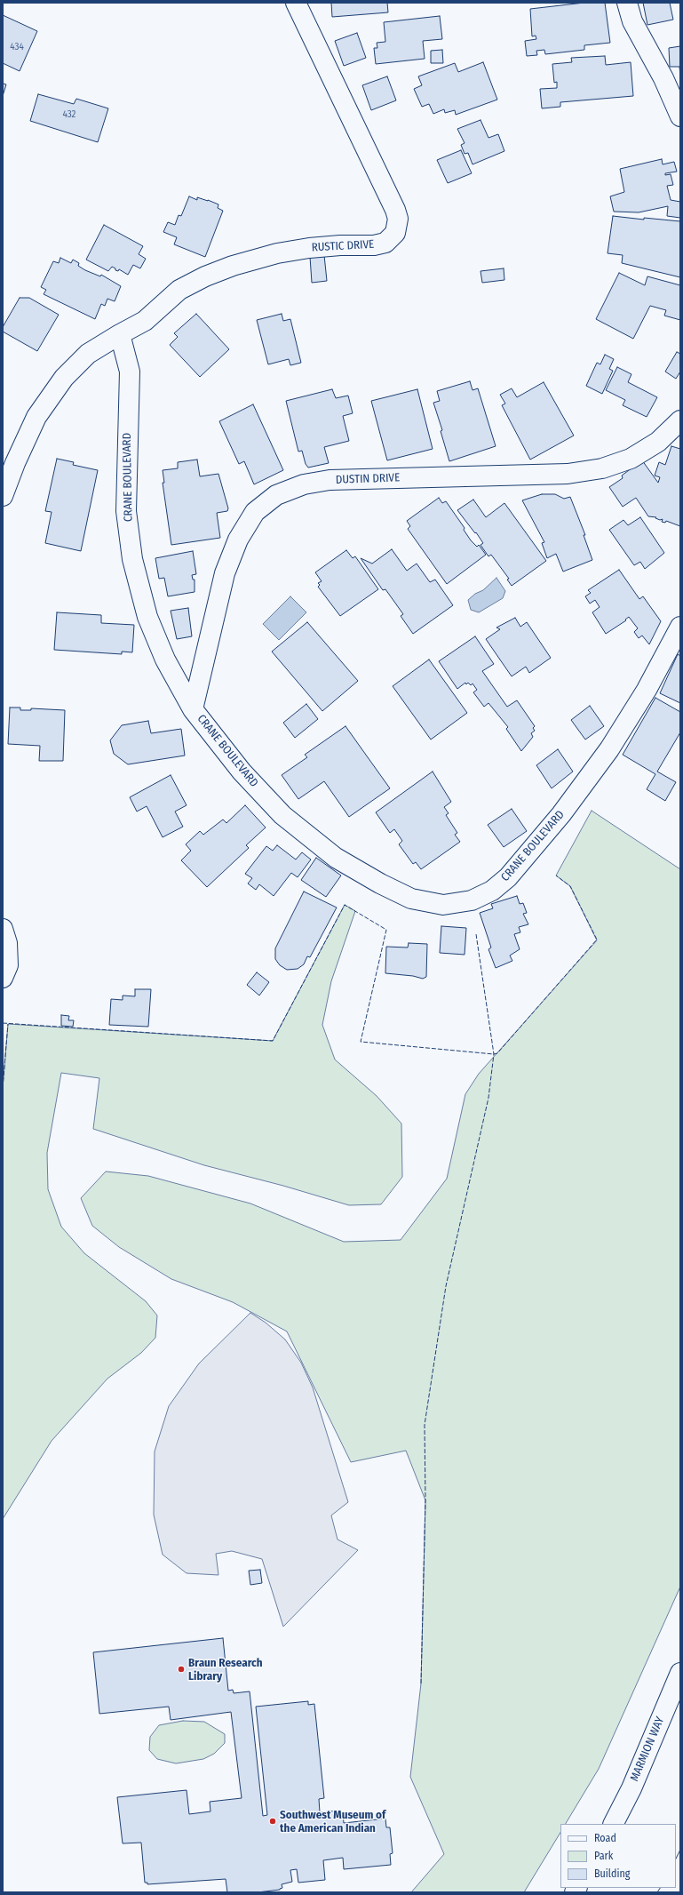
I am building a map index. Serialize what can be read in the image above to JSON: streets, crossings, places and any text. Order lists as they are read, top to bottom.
{
  "streets": {
    "street": [
      "RUSTIC DRIVE",
      "CRANE BOULEVARD",
      "DUSTIN DRIVE",
      "MARMION WAY"
    ]
  },
  "crossings": [
    ["RUSTIC DRIVE", "CRANE BOULEVARD"],
    ["CRANE BOULEVARD", "DUSTIN DRIVE"]
  ],
  "places": ["Braun Research Library", "Southwest Museum of the American Indian"],
  "house_numbers": ["434", "432"],
  "legend": ["Road", "Park", "Building"]
}
